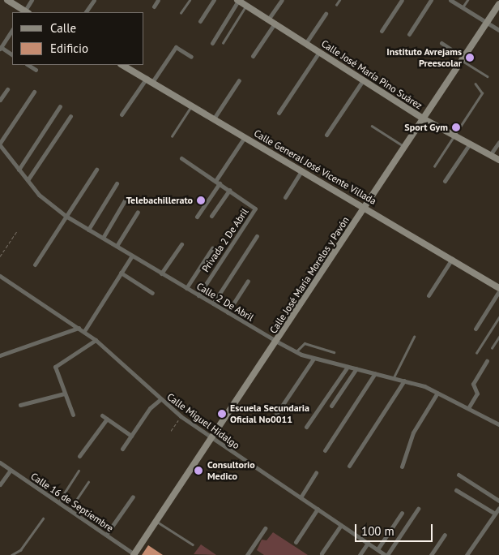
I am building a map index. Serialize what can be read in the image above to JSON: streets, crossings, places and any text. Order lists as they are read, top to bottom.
{
  "streets": {
    "main road": ["Calle José María Pino Suárez", "Calle General José Vicente Villada", "Calle José María Morelos y Pavón"],
    "street": [
      "Privada 2 De Abril",
      "Calle 2 De Abril",
      "Calle Miguel Hidalgo",
      "Calle 16 de Septiembre"
    ]
  },
  "crossings": [
    ["Calle José María Pino Suárez", "Calle José María Morelos y Pavón"],
    ["Calle General José Vicente Villada", "Calle José María Morelos y Pavón"],
    ["Privada 2 De Abril", "Calle 2 De Abril"],
    ["Calle José María Morelos y Pavón", "Calle 2 De Abril"],
    ["Calle José María Morelos y Pavón", "Calle Miguel Hidalgo"],
    ["Calle José María Morelos y Pavón", "Calle 16 de Septiembre"]
  ],
  "places": [
    "Instituto Avrejams Preescolar",
    "Sport Gym",
    "Telebachillerato",
    "Escuela Secundaria Oficial No0011",
    "Consultorio Medico"
  ],
  "legend": ["Calle", "Edificio"],
  "scale_bar": "100 m"
}
